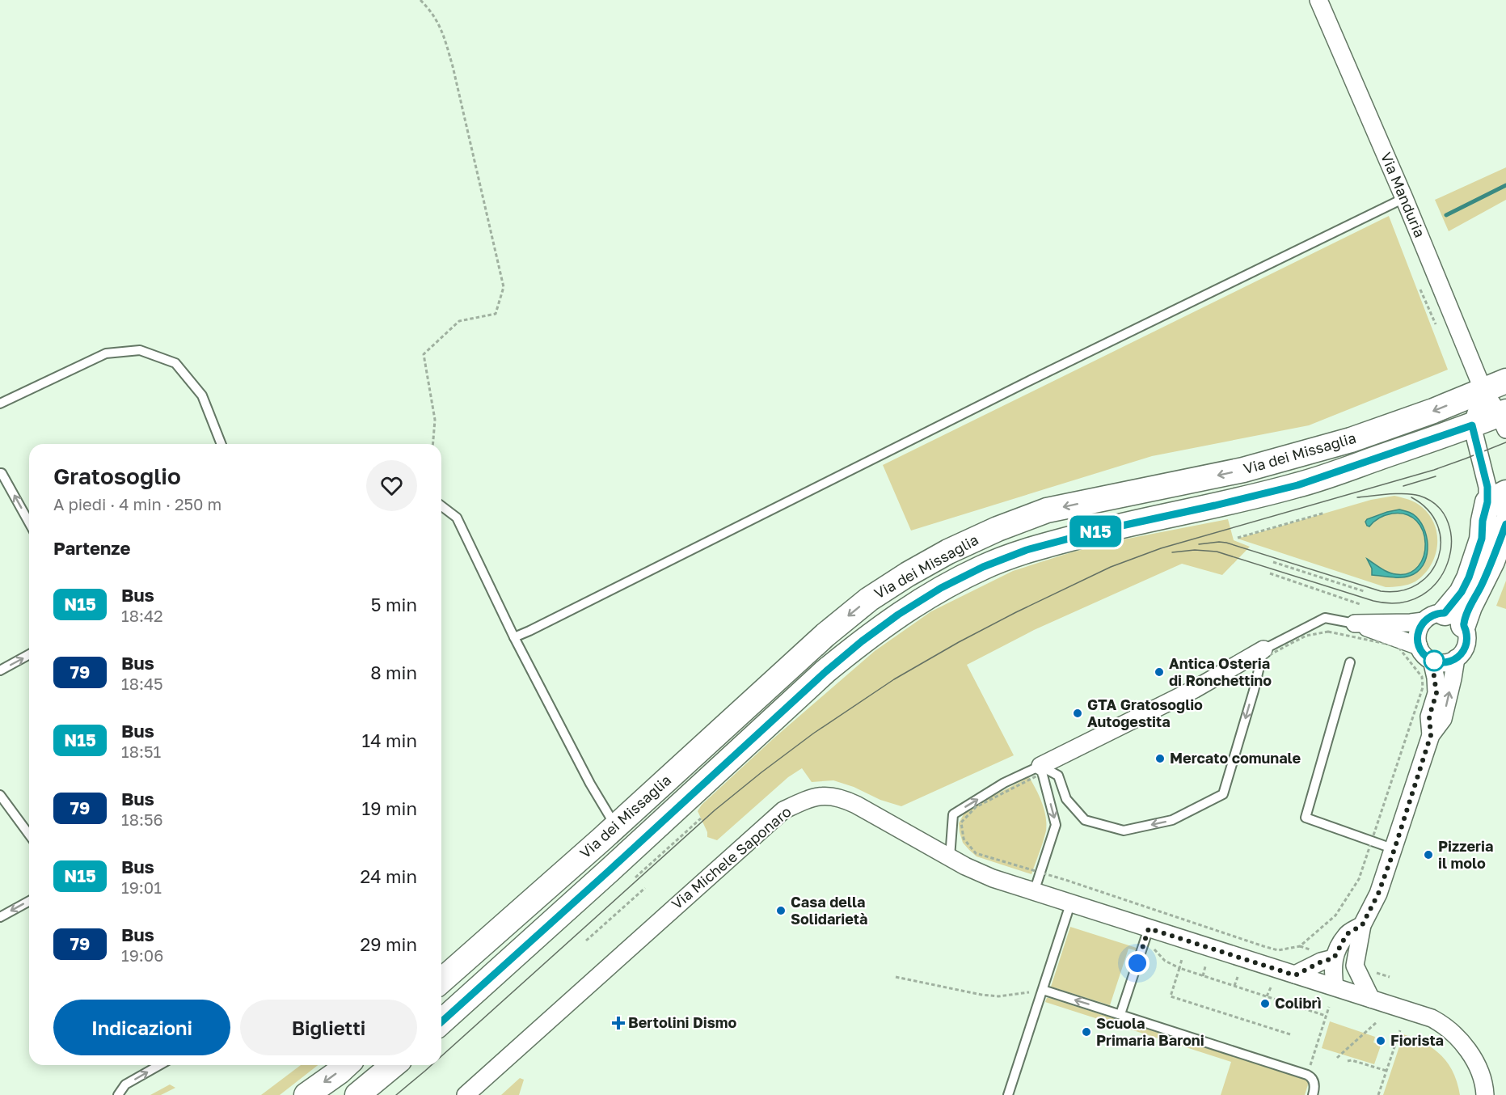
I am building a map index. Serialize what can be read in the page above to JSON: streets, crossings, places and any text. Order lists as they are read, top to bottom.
{
  "streets": {
    "main road": ["Via dei Missaglia"],
    "street": ["Via Manduria", "Via Michele Saponaro"]
  },
  "crossings": [
    ["Via Manduria", "Via dei Missaglia"]
  ],
  "places": {
    "other": [
      "Antica Osteria di Ronchettino",
      "GTA Gratosoglio Autogestita",
      "Mercato comunale",
      "Pizzeria il molo",
      "Casa della Solidarietà",
      "Colibrì",
      "Scuola Primaria Baroni",
      "Fiorista"
    ],
    "health": ["Bertolini Dismo"]
  },
  "lines": ["bus line N15"],
  "page": {
    "on_map": "N15",
    "heading": [
      ["Gratosoglio", "A piedi · 4 min · 250 m"],
      "Partenze"
    ],
    "list": [
      {
        "mark": "N15",
        "name": "Bus",
        "note": "18:42",
        "value": "5 min"
      },
      {
        "mark": "79",
        "name": "Bus",
        "note": "18:45",
        "value": "8 min"
      },
      {
        "mark": "N15",
        "name": "Bus",
        "note": "18:51",
        "value": "14 min"
      },
      {
        "mark": "79",
        "name": "Bus",
        "note": "18:56",
        "value": "19 min"
      },
      {
        "mark": "N15",
        "name": "Bus",
        "note": "19:01",
        "value": "24 min"
      },
      {
        "mark": "79",
        "name": "Bus",
        "note": "19:06",
        "value": "29 min"
      }
    ],
    "buttons": ["Indicazioni", "Biglietti"]
  }
}
